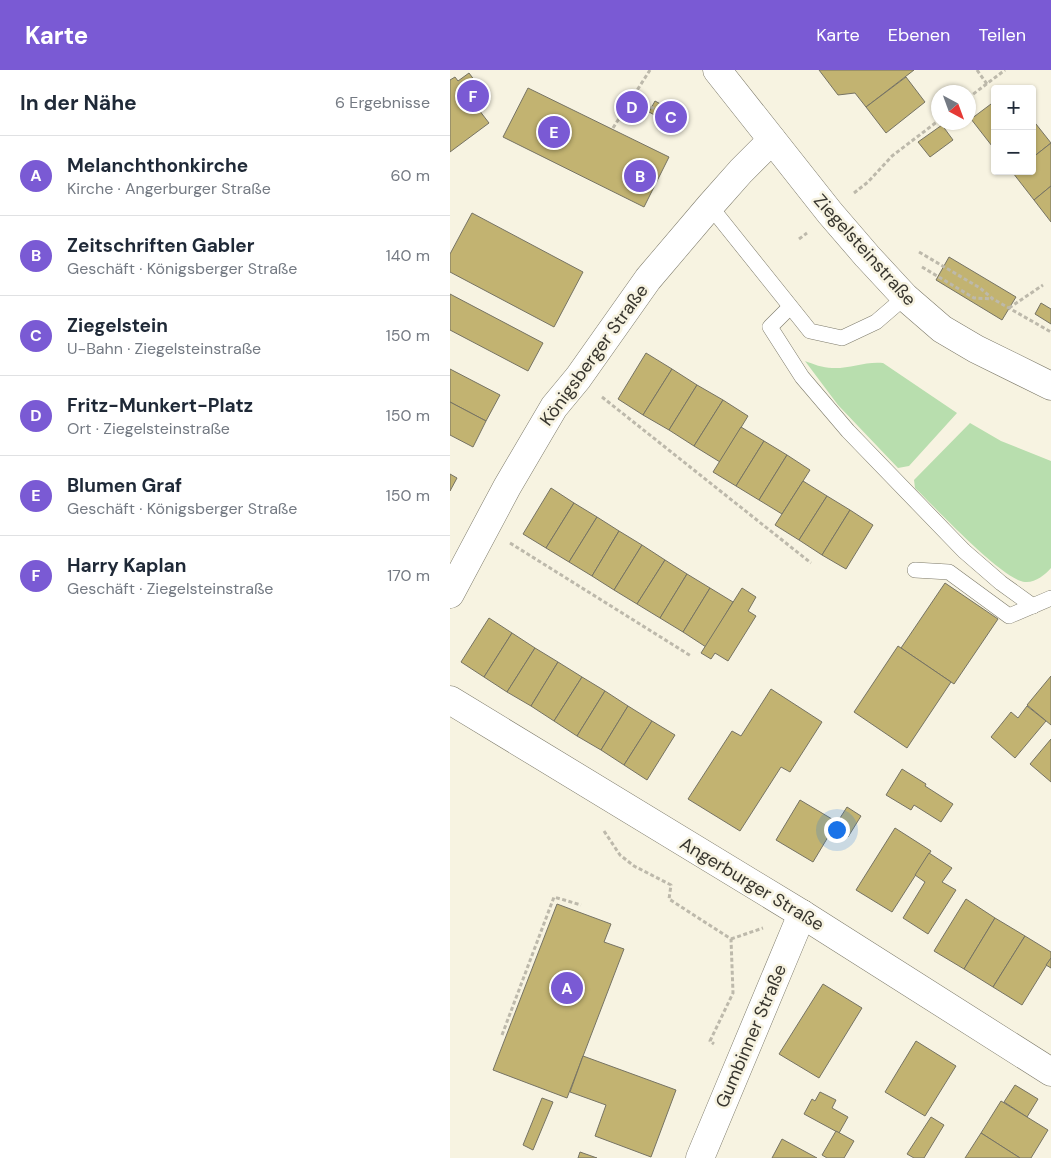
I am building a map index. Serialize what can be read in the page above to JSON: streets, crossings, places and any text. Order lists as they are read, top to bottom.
{
  "streets": {
    "street": [
      "Ziegelsteinstraße",
      "Königsberger Straße",
      "Angerburger Straße",
      "Gumbinner Straße"
    ]
  },
  "crossings": [
    ["Ziegelsteinstraße", "Königsberger Straße"],
    ["Angerburger Straße", "Gumbinner Straße"]
  ],
  "north": "bottom right",
  "page": {
    "header": "Karte",
    "nav": ["Karte", "Ebenen", "Teilen"],
    "heading": ["In der Nähe", "6 Ergebnisse"],
    "pins": [
      "F",
      "D",
      "C",
      "E",
      "B",
      "A"
    ],
    "map_buttons": ["+", "−"],
    "list": [
      {
        "mark": "A",
        "name": "Melanchthonkirche",
        "note": "Kirche · Angerburger Straße",
        "value": "60 m"
      },
      {
        "mark": "B",
        "name": "Zeitschriften Gabler",
        "note": "Geschäft · Königsberger Straße",
        "value": "140 m"
      },
      {
        "mark": "C",
        "name": "Ziegelstein",
        "note": "U-Bahn · Ziegelsteinstraße",
        "value": "150 m"
      },
      {
        "mark": "D",
        "name": "Fritz-Munkert-Platz",
        "note": "Ort · Ziegelsteinstraße",
        "value": "150 m"
      },
      {
        "mark": "E",
        "name": "Blumen Graf",
        "note": "Geschäft · Königsberger Straße",
        "value": "150 m"
      },
      {
        "mark": "F",
        "name": "Harry Kaplan",
        "note": "Geschäft · Ziegelsteinstraße",
        "value": "170 m"
      }
    ]
  }
}
